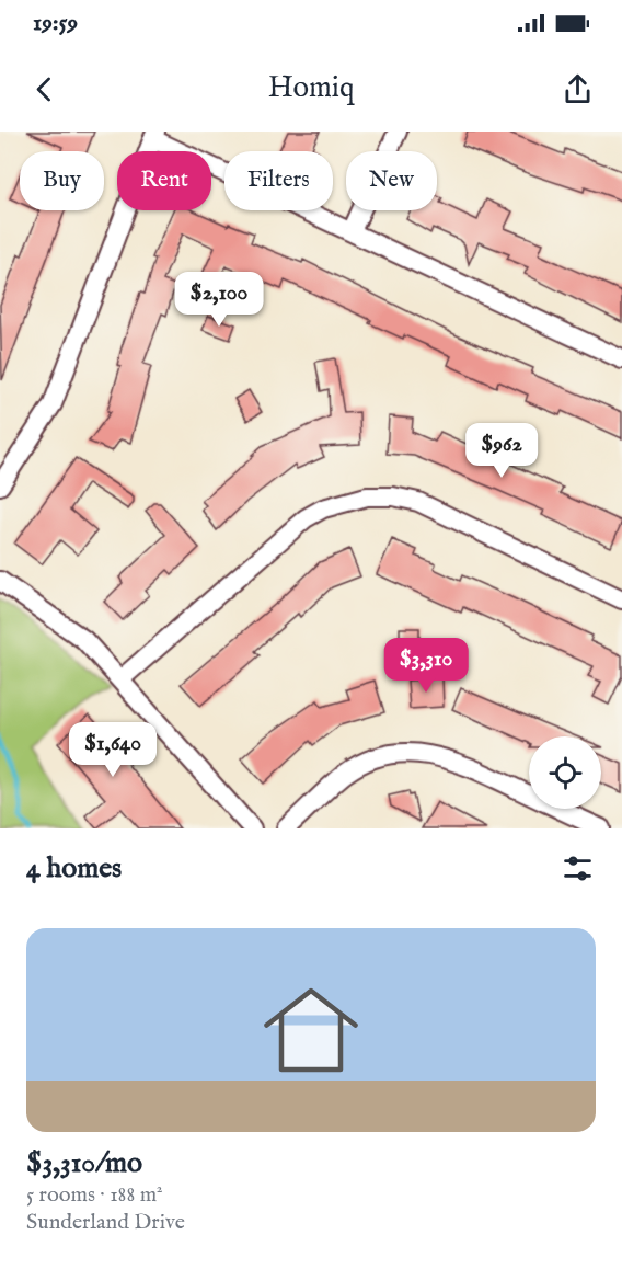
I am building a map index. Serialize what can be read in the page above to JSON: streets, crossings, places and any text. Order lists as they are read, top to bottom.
{
  "page": {
    "status": "19:59",
    "header": "Homiq",
    "chip": [
      "Buy",
      "Rent",
      "Filters",
      "New"
    ],
    "price": [
      "$2,100",
      "$962",
      "$3,310",
      "$1,640"
    ],
    "heading": "4 homes",
    "list": [
      {
        "name": "$3,310/mo",
        "note": "5 rooms · 188 m² · Sunderland Drive"
      }
    ]
  }
}
